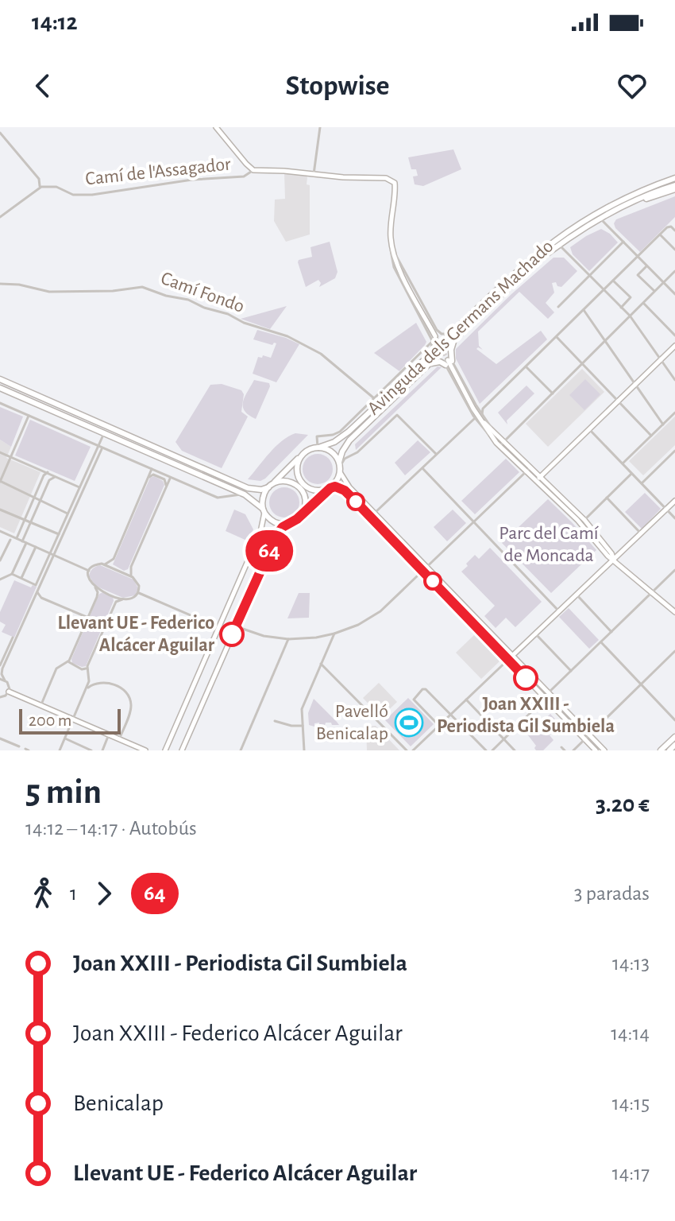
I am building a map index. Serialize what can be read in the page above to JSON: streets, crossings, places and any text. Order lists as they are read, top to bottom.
{
  "streets": {
    "main road": ["Avinguda dels Germans Machado"],
    "street": ["Camí de l'Assagador", "Camí Fondo"]
  },
  "parks": ["Parc del Camí de Moncada"],
  "places": {
    "other": ["Llevant UE - Federico Alcácer Aguilar", "Joan XXIII - Periodista Gil Sumbiela"],
    "sports": ["Pavelló Benicalap"]
  },
  "lines": ["bus line 64"],
  "scale_bar": "200 m",
  "page": {
    "status": "14:12",
    "header": "Stopwise",
    "on_map": "64",
    "scale": "200 m",
    "heading": ["5 min", "14:12 – 14:17 · Autobús", "3.20 €"],
    "legs": ["1", "64", "3 paradas"],
    "list": [
      {
        "name": "Joan XXIII - Periodista Gil Sumbiela",
        "value": "14:13"
      },
      {
        "name": "Joan XXIII - Federico Alcácer Aguilar",
        "value": "14:14"
      },
      {
        "name": "Benicalap",
        "value": "14:15"
      },
      {
        "name": "Llevant UE - Federico Alcácer Aguilar",
        "value": "14:17"
      }
    ]
  }
}
